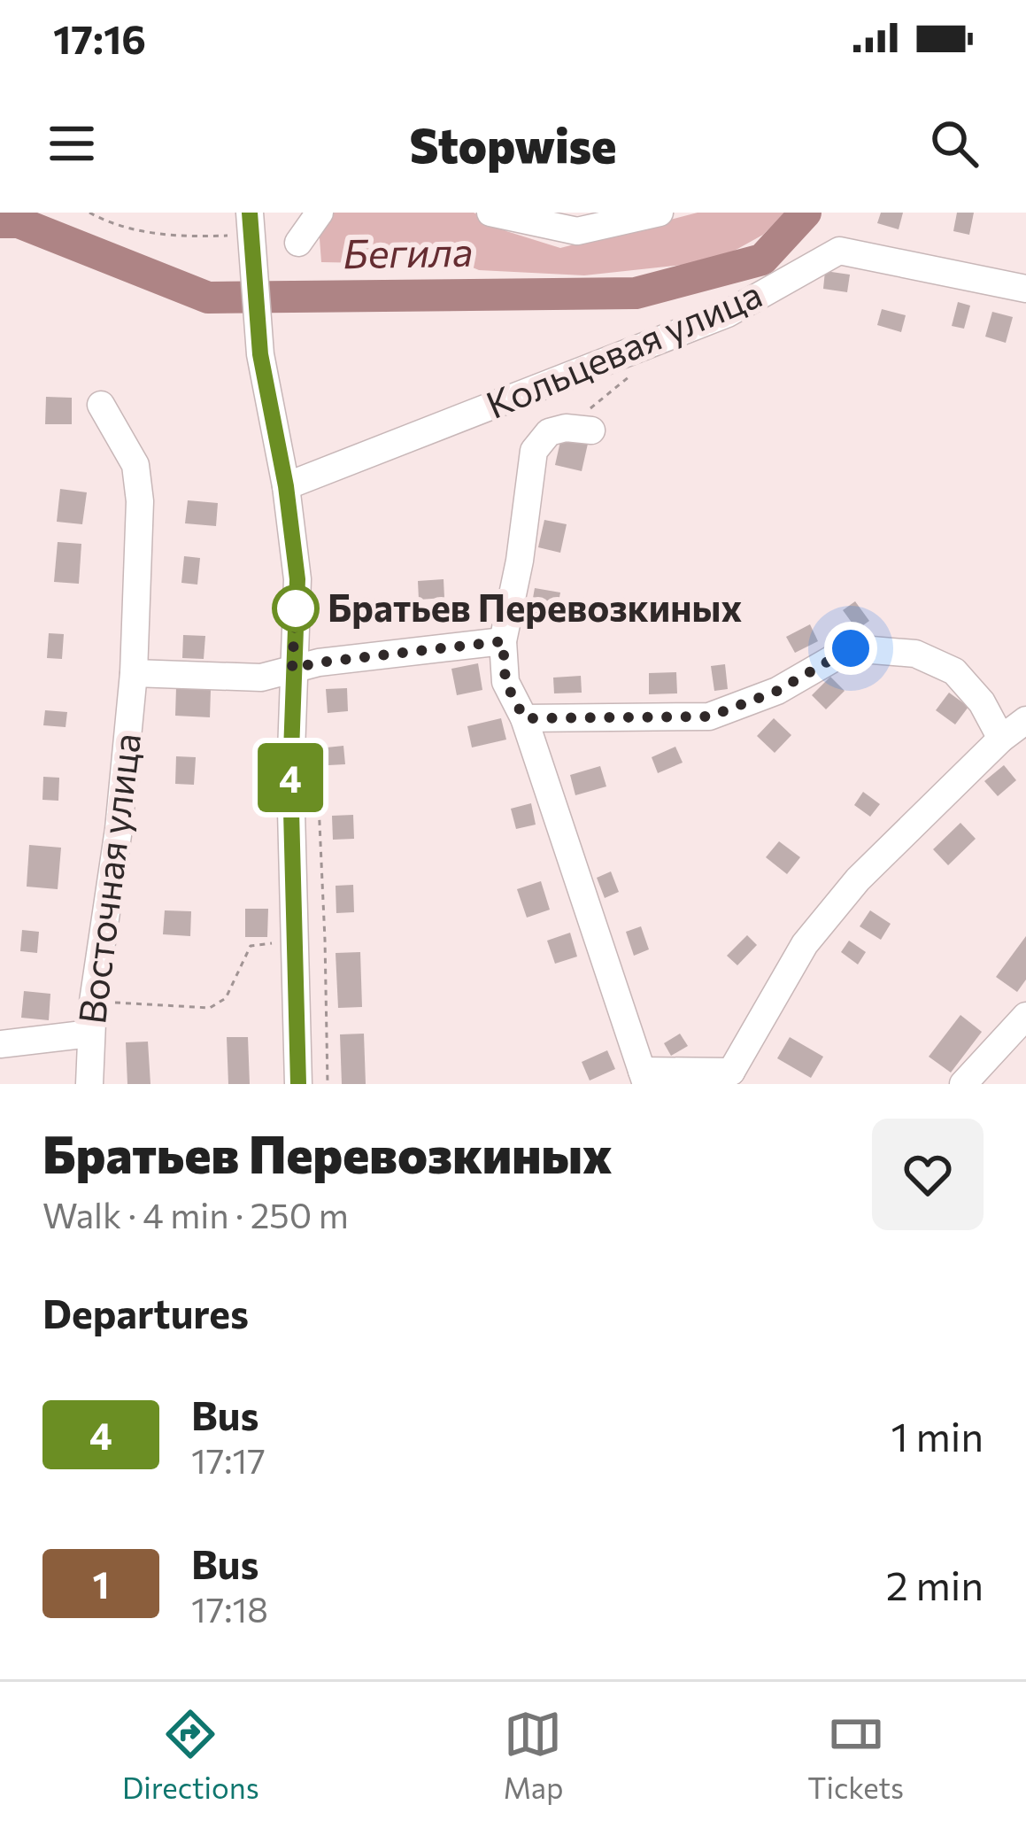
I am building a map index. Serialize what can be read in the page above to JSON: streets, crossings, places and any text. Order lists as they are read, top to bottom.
{
  "streets": {
    "street": ["Кольцевая улица", "Восточная улица"]
  },
  "water": ["Бегила"],
  "places": ["Братьев Перевозкиных"],
  "lines": ["bus line 4"],
  "page": {
    "status": "17:16",
    "header": "Stopwise",
    "on_map": "4",
    "heading": [
      ["Братьев Перевозкиных", "Walk · 4 min · 250 m"],
      "Departures"
    ],
    "list": [
      {
        "mark": "4",
        "name": "Bus",
        "note": "17:17",
        "value": "1 min"
      },
      {
        "mark": "1",
        "name": "Bus",
        "note": "17:18",
        "value": "2 min"
      }
    ],
    "tabs": ["Directions", "Map", "Tickets"]
  }
}
